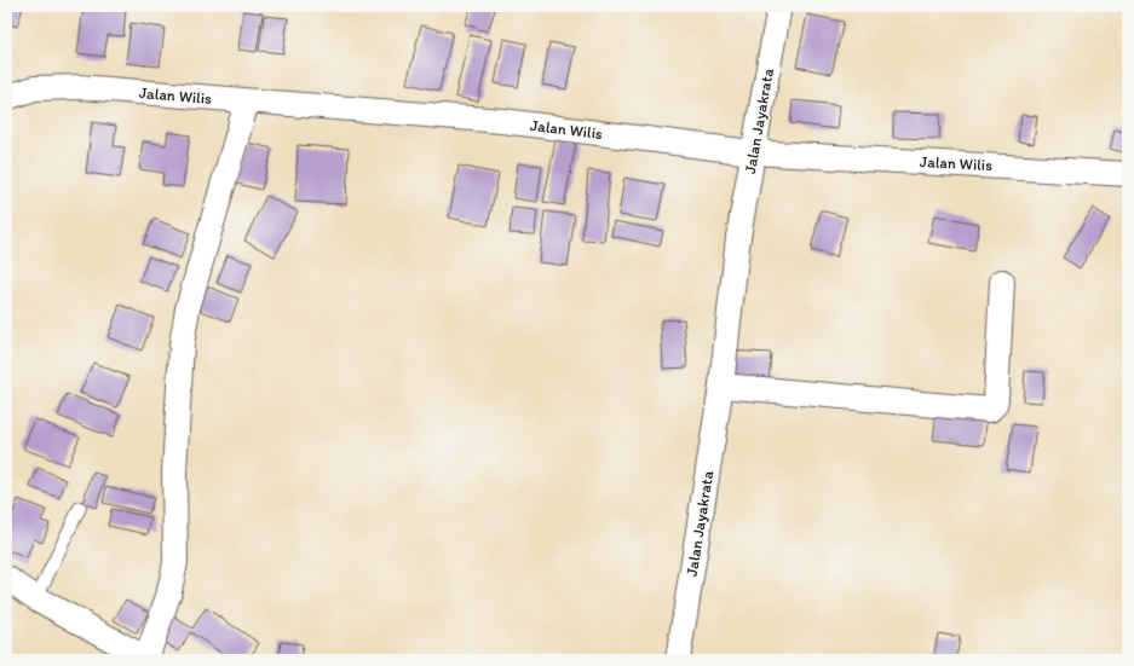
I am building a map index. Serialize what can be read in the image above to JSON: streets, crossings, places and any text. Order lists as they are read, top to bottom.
{
  "streets": {
    "street": ["Jalan Wilis", "Jalan Jayakrata"]
  },
  "crossings": [
    ["Jalan Wilis", "Jalan Jayakrata"]
  ]
}
